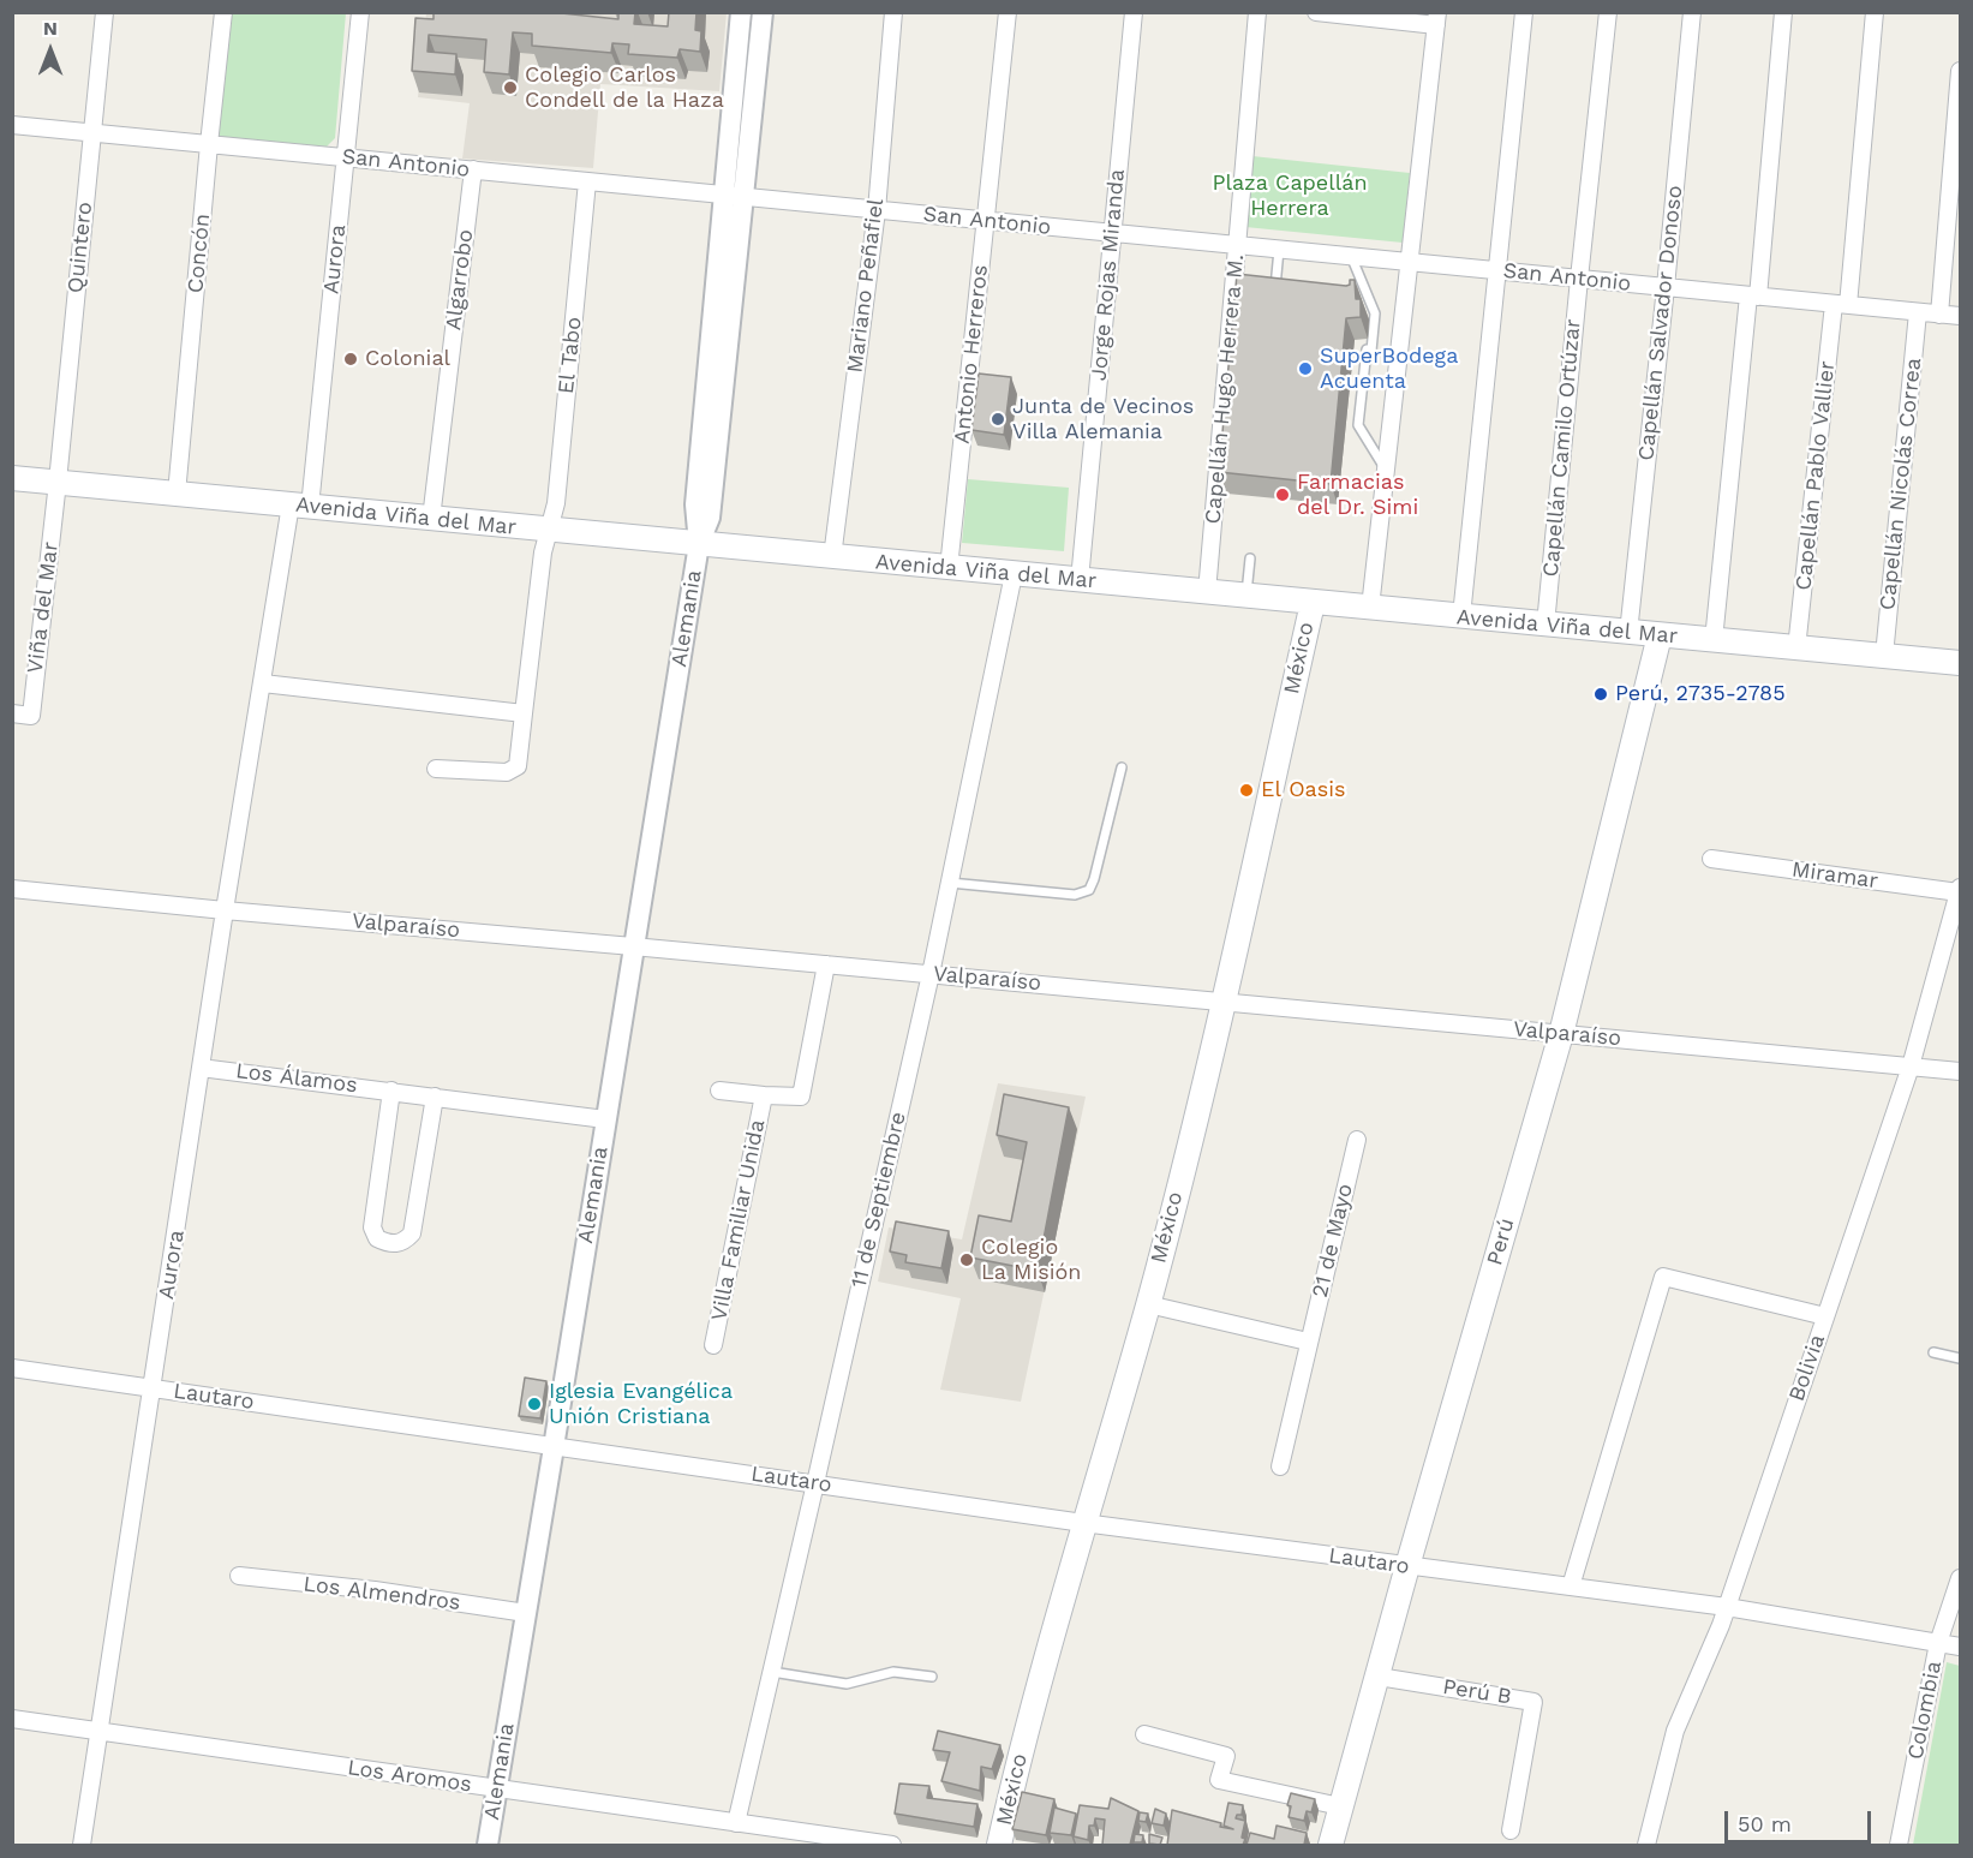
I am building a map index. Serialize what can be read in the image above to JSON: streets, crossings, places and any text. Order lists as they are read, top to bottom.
{
  "streets": {
    "main road": ["Avenida Viña del Mar", "México", "Perú"],
    "street": [
      "San Antonio",
      "Quintero",
      "Concón",
      "Aurora",
      "Jorge Rojas Miranda",
      "Algarrobo",
      "Mariano Peñafiel",
      "Capellán Salvador Donoso",
      "Antonio Herreros",
      "El Tabo",
      "Capellán Hugo Herrera M.",
      "Capellán Camilo Ortúzar",
      "Capellán Pablo Vallier",
      "Capellán Nicolás Correa",
      "Viña del Mar",
      "Alemania",
      "Miramar",
      "Valparaíso",
      "Los Álamos",
      "11 de Septiembre",
      "Villa Familiar Unida",
      "21 de Mayo",
      "Bolivia",
      "Lautaro",
      "Los Almendros",
      "Perú B",
      "Colombia",
      "Los Aromos"
    ]
  },
  "crossings": [
    ["San Antonio", "Quintero"],
    ["San Antonio", "Concón"],
    ["San Antonio", "Aurora"],
    ["San Antonio", "Jorge Rojas Miranda"],
    ["San Antonio", "Algarrobo"],
    ["San Antonio", "Mariano Peñafiel"],
    ["San Antonio", "Capellán Salvador Donoso"],
    ["San Antonio", "Antonio Herreros"],
    ["San Antonio", "El Tabo"],
    ["San Antonio", "Capellán Hugo Herrera M."],
    ["San Antonio", "Capellán Camilo Ortúzar"],
    ["San Antonio", "Capellán Pablo Vallier"],
    ["San Antonio", "Capellán Nicolás Correa"],
    ["San Antonio", "Alemania"],
    ["Quintero", "Avenida Viña del Mar"],
    ["Quintero", "Viña del Mar"],
    ["Concón", "Avenida Viña del Mar"],
    ["Aurora", "Avenida Viña del Mar"],
    ["Aurora", "Valparaíso"],
    ["Aurora", "Los Álamos"],
    ["Aurora", "Lautaro"],
    ["Aurora", "Los Aromos"],
    ["Jorge Rojas Miranda", "Avenida Viña del Mar"],
    ["Algarrobo", "Avenida Viña del Mar"],
    ["Mariano Peñafiel", "Avenida Viña del Mar"],
    ["Capellán Salvador Donoso", "Avenida Viña del Mar"],
    ["Antonio Herreros", "Avenida Viña del Mar"],
    ["El Tabo", "Avenida Viña del Mar"],
    ["Capellán Hugo Herrera M.", "Avenida Viña del Mar"],
    ["Capellán Camilo Ortúzar", "Avenida Viña del Mar"],
    ["Capellán Pablo Vallier", "Avenida Viña del Mar"],
    ["Capellán Nicolás Correa", "Avenida Viña del Mar"],
    ["Avenida Viña del Mar", "Viña del Mar"],
    ["Avenida Viña del Mar", "Alemania"],
    ["Avenida Viña del Mar", "México"],
    ["Avenida Viña del Mar", "11 de Septiembre"],
    ["Avenida Viña del Mar", "Perú"],
    ["Alemania", "Valparaíso"],
    ["Alemania", "Los Álamos"],
    ["Alemania", "Lautaro"],
    ["Alemania", "Los Almendros"],
    ["Alemania", "Los Aromos"],
    ["México", "Valparaíso"],
    ["México", "Lautaro"],
    ["Miramar", "Bolivia"],
    ["Valparaíso", "11 de Septiembre"],
    ["Valparaíso", "Villa Familiar Unida"],
    ["Valparaíso", "Perú"],
    ["Valparaíso", "Bolivia"],
    ["11 de Septiembre", "Lautaro"],
    ["11 de Septiembre", "Los Aromos"],
    ["Perú", "Lautaro"],
    ["Perú", "Perú B"],
    ["Bolivia", "Lautaro"],
    ["Lautaro", "Colombia"]
  ],
  "parks": ["Plaza Capellán Herrera"],
  "places": [
    "Colegio Carlos Condell de la Haza",
    "Colonial",
    "SuperBodega Acuenta",
    "Junta de Vecinos Villa Alemania",
    "Farmacias del Dr. Simi",
    "Perú, 2735-2785",
    "El Oasis",
    "Colegio La Misión",
    "Iglesia Evangélica Unión Cristiana"
  ],
  "scale_bar": "50 m",
  "north": "top"
}
